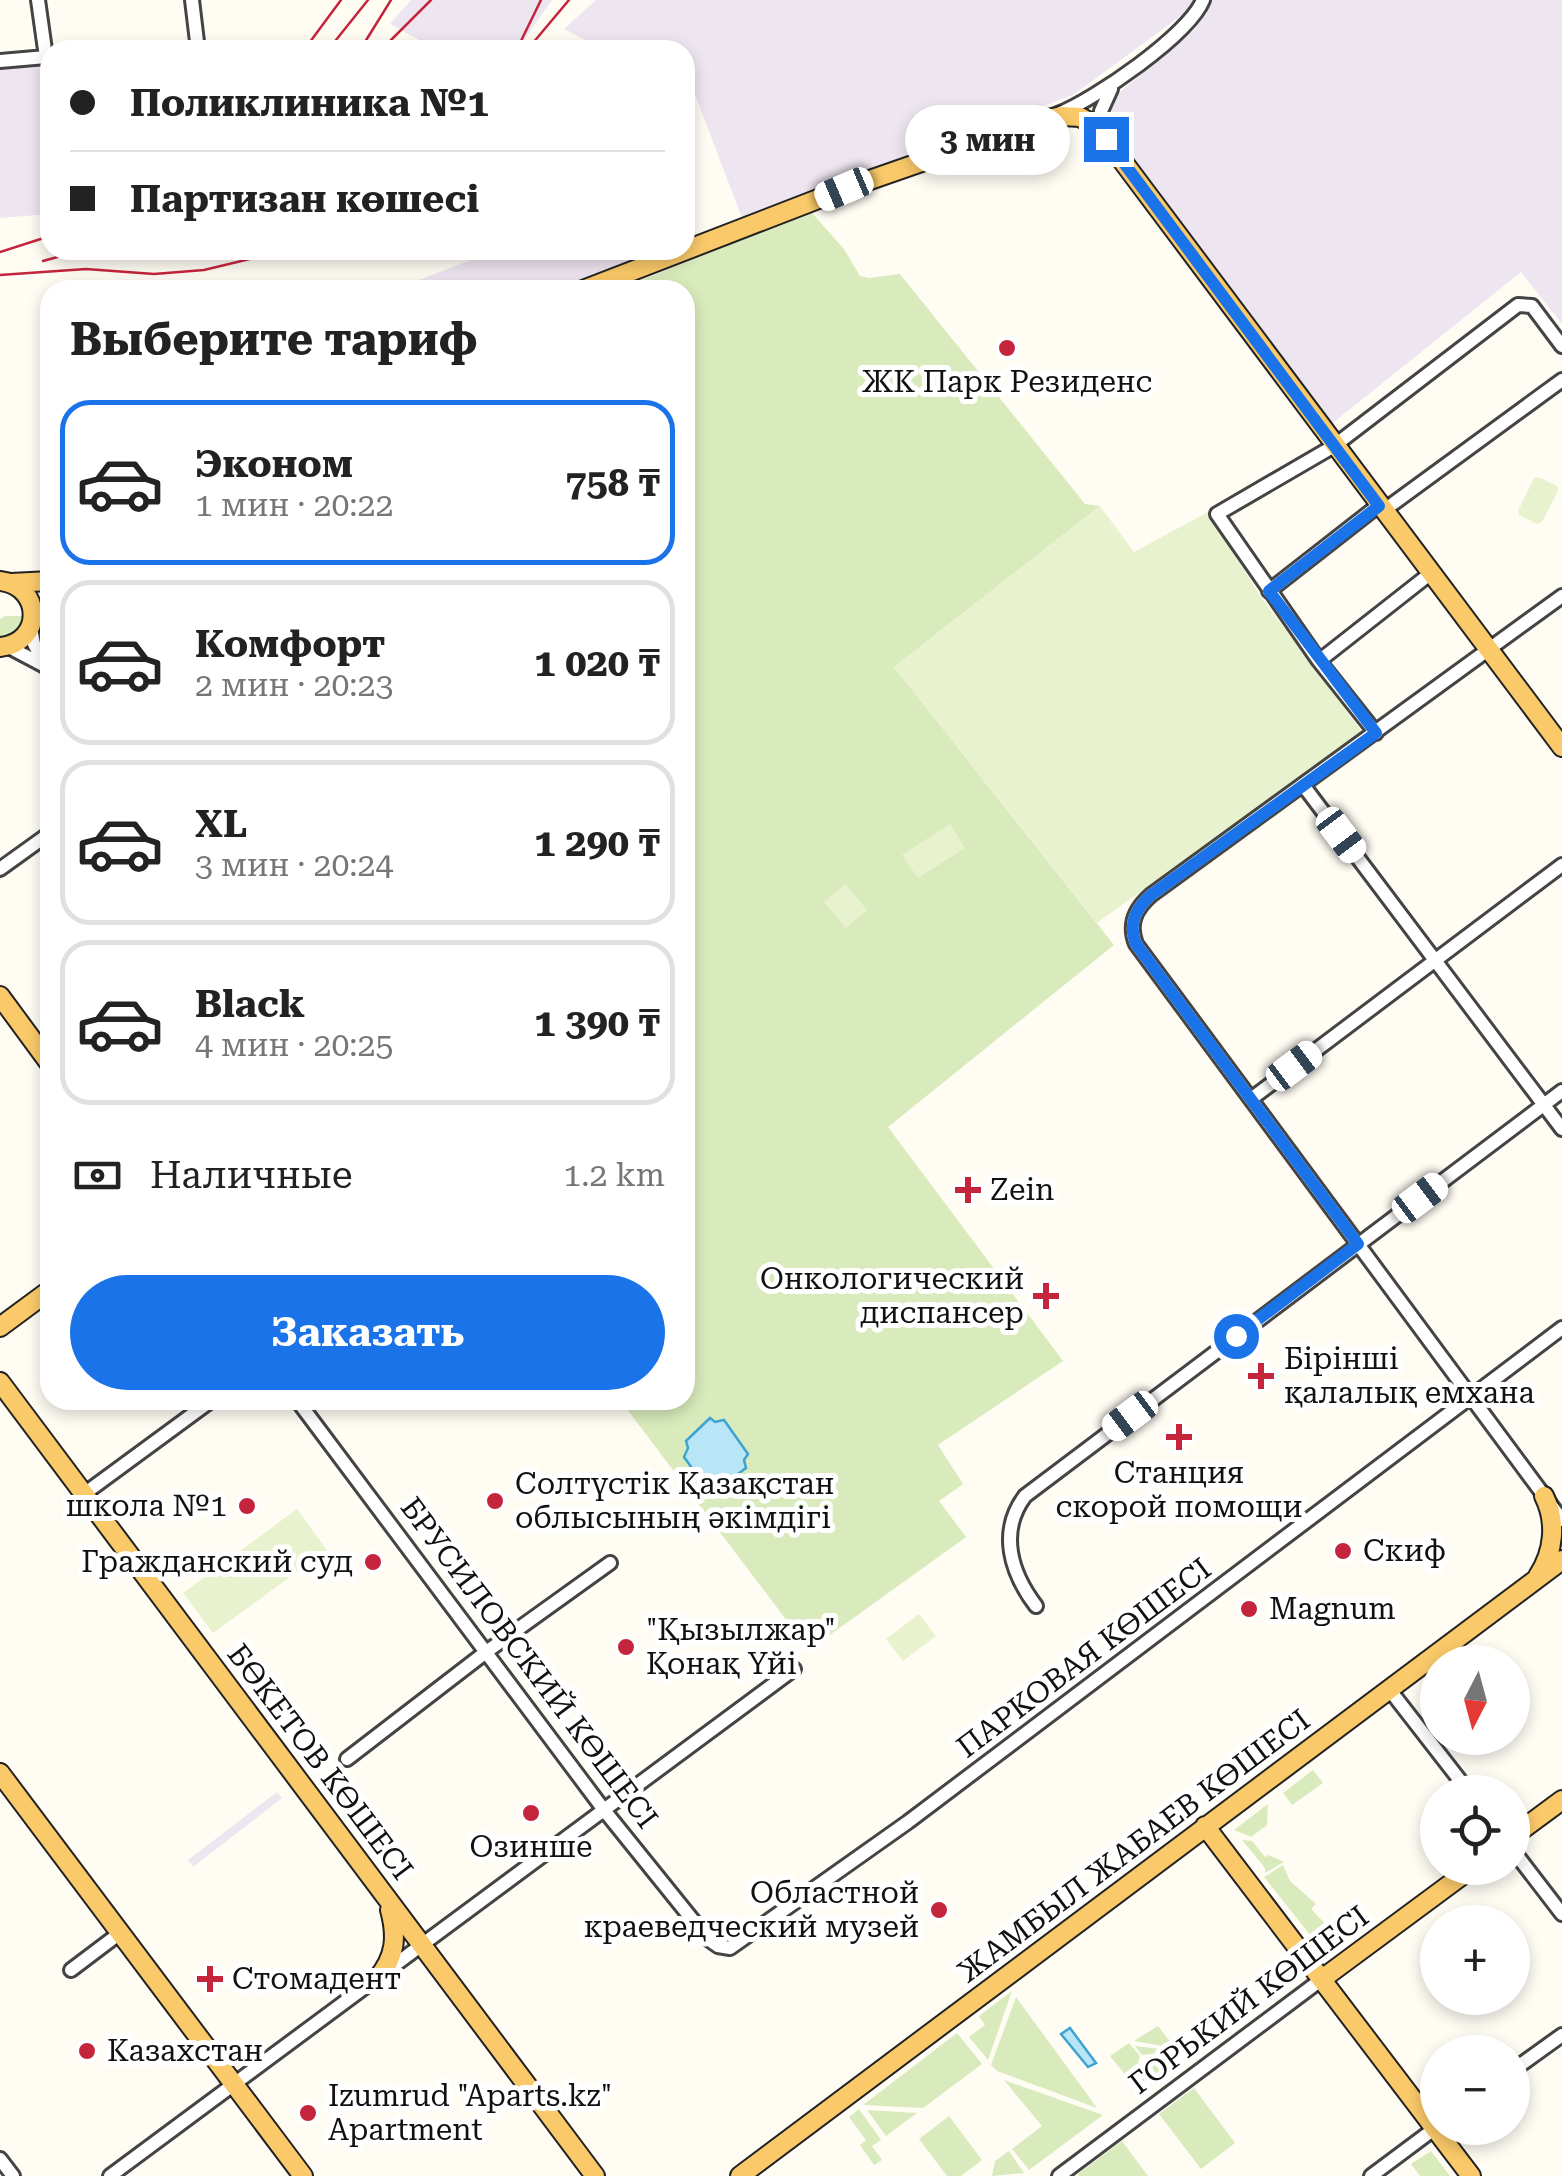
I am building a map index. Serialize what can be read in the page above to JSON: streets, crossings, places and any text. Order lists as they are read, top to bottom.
{
  "streets": {
    "main road": ["БӨКЕТОВ КӨШЕСІ", "ЖАМБЫЛ ЖАБАЕВ КӨШЕСІ", "ГОРЬКИЙ КӨШЕСІ"],
    "street": ["ПАРКОВАЯ КӨШЕСІ", "БРУСИЛОВСКИЙ КӨШЕСІ"]
  },
  "crossings": [
    ["ПАРКОВАЯ КӨШЕСІ", "БРУСИЛОВСКИЙ КӨШЕСІ"]
  ],
  "places": {
    "other": [
      "ЖК Парк Резиденс",
      "Солтүстік Қазақстан облысының әкімдігі",
      "школа №1",
      "Скиф",
      "Гражданский суд",
      "Magnum",
      "\"Қызылжар\" Қонақ Үйі",
      "Озинше",
      "Областной краеведческий музей",
      "Казахстан",
      "Izumrud \"Aparts.kz\" Apartment"
    ],
    "health": [
      "Zein",
      "Онкологический диспансер",
      "Бірінші қалалық емхана",
      "Станция скорой помощи",
      "Стомадент"
    ]
  },
  "north": "bottom",
  "page": {
    "banner": ["Поликлиника №1", "Партизан көшесі"],
    "bubble": "3 мин",
    "heading": "Выберите тариф",
    "list": [
      {
        "name": "Эконом",
        "note": "1 мин · 20:22",
        "value": "758 ₸"
      },
      {
        "name": "Комфорт",
        "note": "2 мин · 20:23",
        "value": "1 020 ₸"
      },
      {
        "name": "XL",
        "note": "3 мин · 20:24",
        "value": "1 290 ₸"
      },
      {
        "name": "Black",
        "note": "4 мин · 20:25",
        "value": "1 390 ₸"
      }
    ],
    "pay": ["Наличные", "1.2 km"],
    "buttons": "Заказать",
    "map_buttons": ["+", "−"]
  }
}
